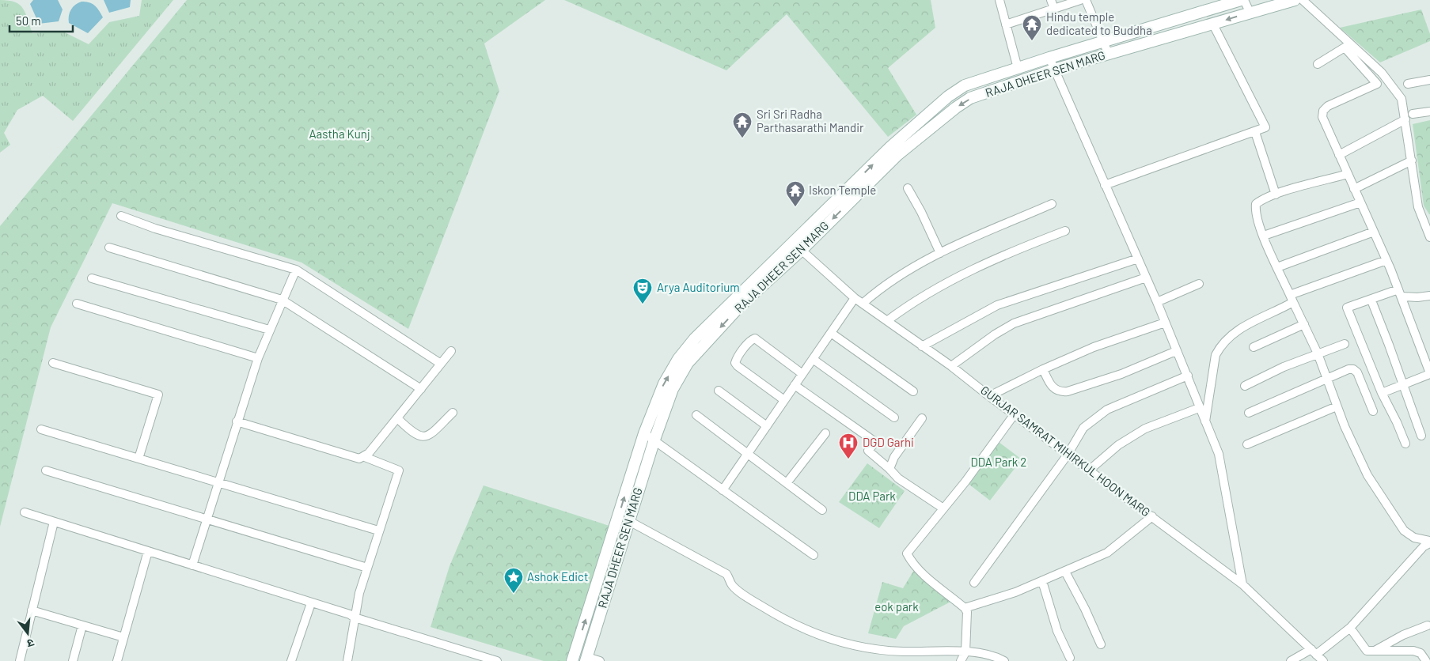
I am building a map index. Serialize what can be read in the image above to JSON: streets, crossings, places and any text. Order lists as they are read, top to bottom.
{
  "streets": {
    "street": ["RAJA DHEER SEN MARG", "GURJAR SAMRAT MIHIRKUL HOON MARG"]
  },
  "crossings": [
    ["RAJA DHEER SEN MARG", "GURJAR SAMRAT MIHIRKUL HOON MARG"]
  ],
  "parks": [
    "Aastha Kunj",
    "DDA Park 2",
    "DDA Park",
    "eok park"
  ],
  "places": {
    "temple": ["Hindu temple dedicated to Buddha", "Sri Sri Radha Parthasarathi Mandir", "Iskon Temple"],
    "theatre": ["Arya Auditorium"],
    "hospital": ["DGD Garhi"],
    "place": ["Ashok Edict"]
  },
  "scale_bar": "50 m",
  "north": "bottom"
}
